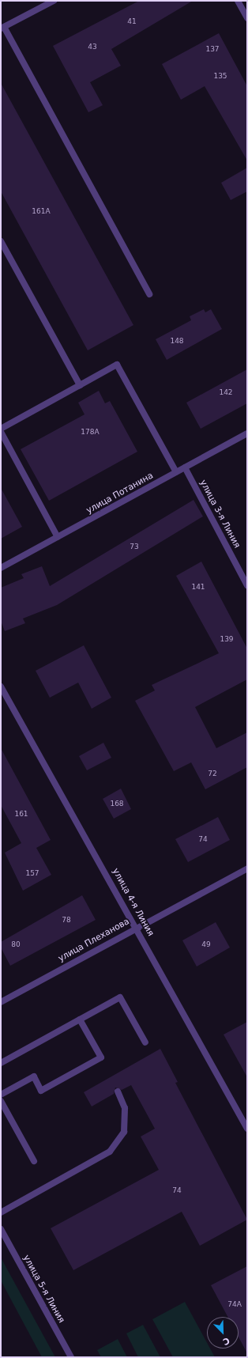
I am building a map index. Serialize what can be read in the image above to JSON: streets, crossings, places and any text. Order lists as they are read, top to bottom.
{
  "streets": {
    "street": [
      "улица Потанина",
      "улица 3-я Линия",
      "улица 4-я Линия",
      "улица Плеханова",
      "улица 5-я Линия"
    ]
  },
  "crossings": [
    ["улица Потанина", "улица 3-я Линия"],
    ["улица 4-я Линия", "улица Плеханова"]
  ],
  "house_numbers": [
    "41",
    "43",
    "137",
    "135",
    "161А",
    "148",
    "142",
    "178А",
    "73",
    "141",
    "139",
    "72",
    "168",
    "161",
    "74",
    "157",
    "78",
    "80",
    "49",
    "74",
    "74А"
  ],
  "north": "bottom right"
}
